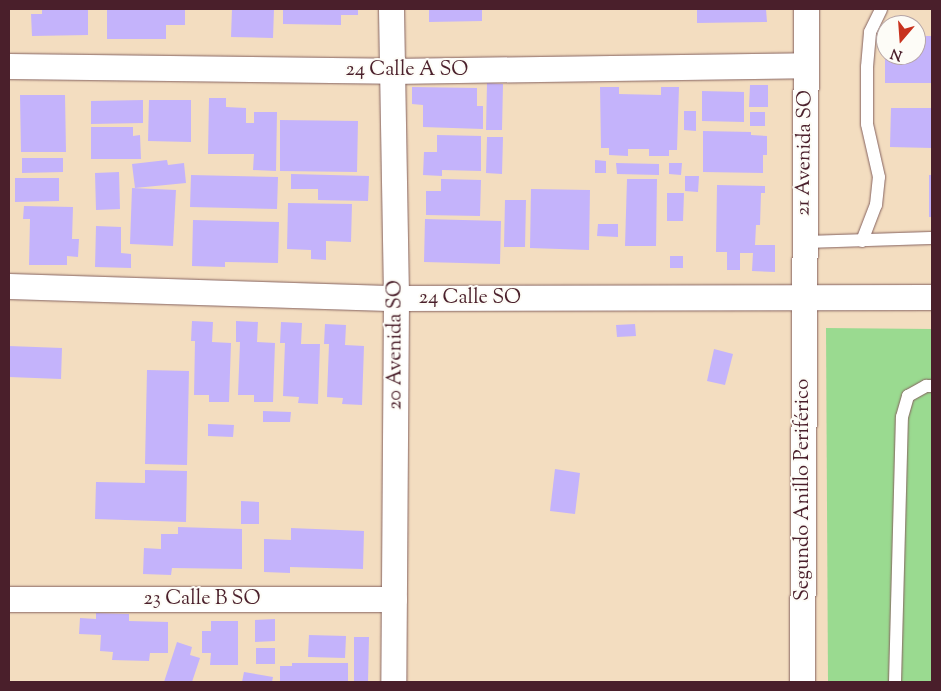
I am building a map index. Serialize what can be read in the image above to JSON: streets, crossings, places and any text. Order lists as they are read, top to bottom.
{
  "streets": {
    "street": [
      "24 Calle A SO",
      "21 Avenida SO",
      "24 Calle SO",
      "20 Avenida SO",
      "Segundo Anillo Periférico",
      "23 Calle B SO"
    ]
  },
  "crossings": [
    ["24 Calle A SO", "21 Avenida SO"],
    ["24 Calle A SO", "20 Avenida SO"],
    ["21 Avenida SO", "24 Calle SO"],
    ["21 Avenida SO", "Segundo Anillo Periférico"],
    ["24 Calle SO", "20 Avenida SO"],
    ["24 Calle SO", "Segundo Anillo Periférico"],
    ["20 Avenida SO", "23 Calle B SO"]
  ],
  "north": "bottom"
}
